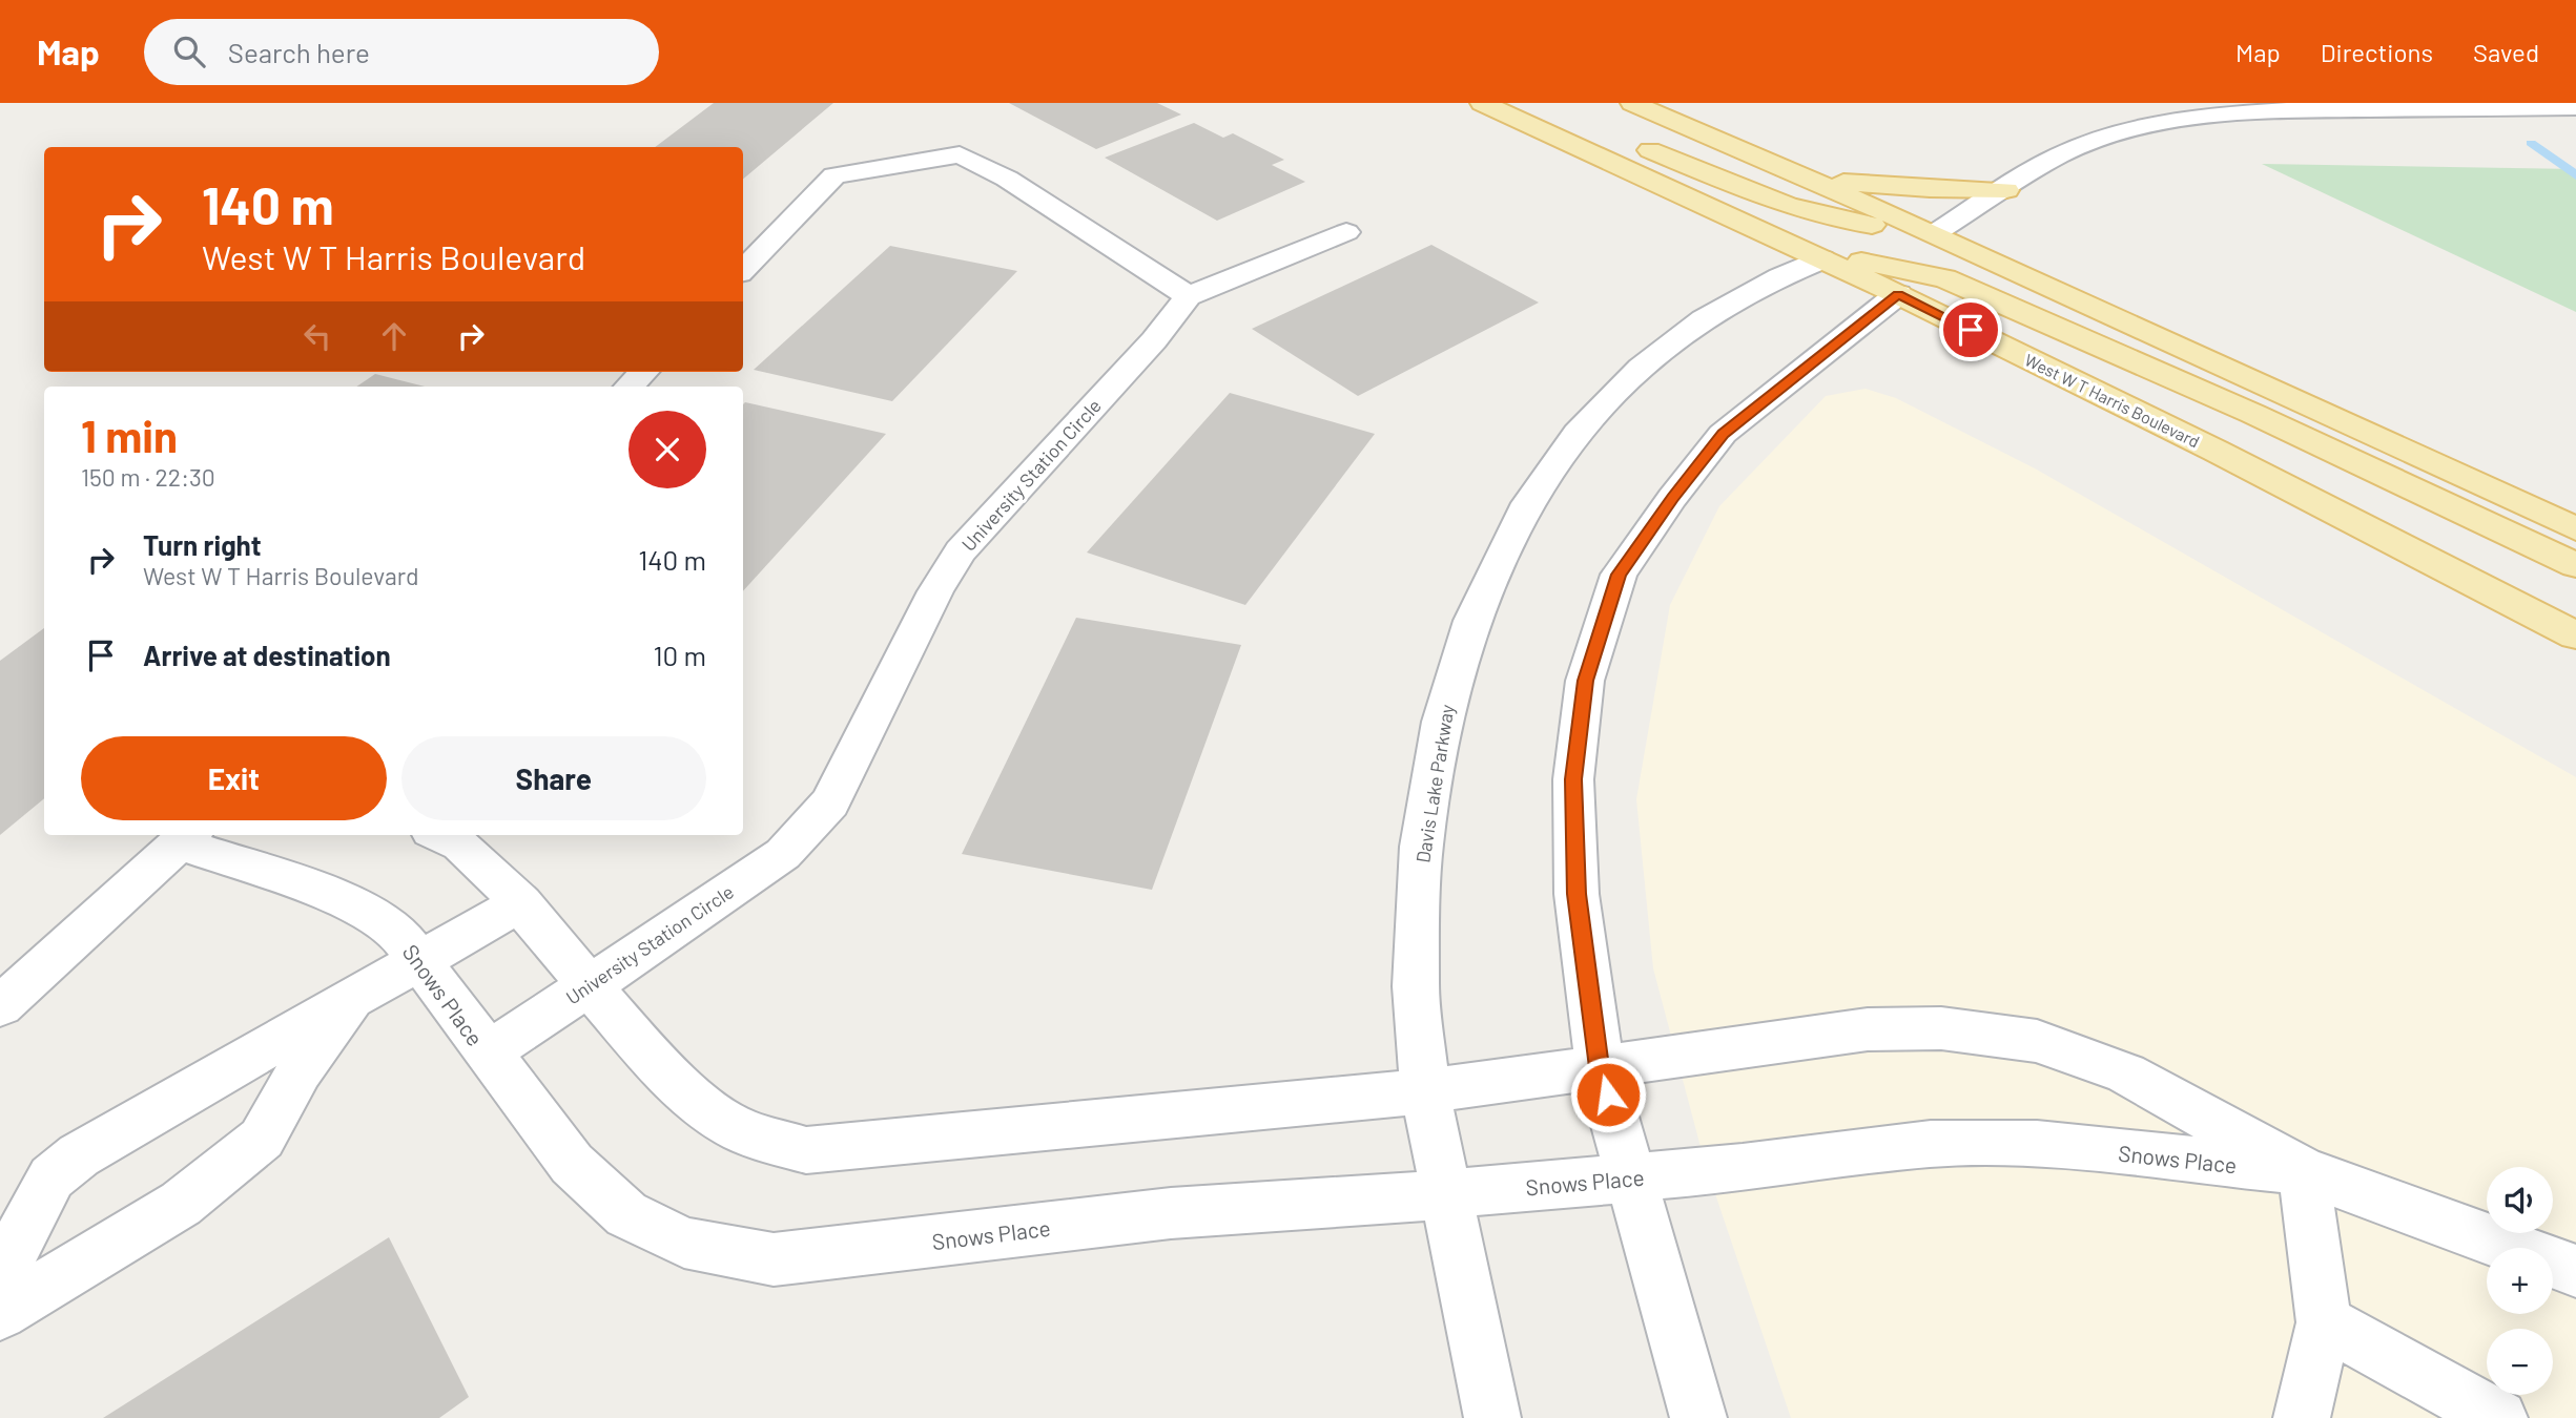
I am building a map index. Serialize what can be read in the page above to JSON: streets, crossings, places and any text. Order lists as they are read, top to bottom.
{
  "streets": {
    "main road": ["West W T Harris Boulevard"],
    "street": ["University Station Circle", "Davis Lake Parkway", "Snows Place"]
  },
  "crossings": [
    ["West W T Harris Boulevard", "Davis Lake Parkway"],
    ["University Station Circle", "Snows Place"],
    ["Davis Lake Parkway", "Snows Place"]
  ],
  "page": {
    "header": "Map",
    "search": "Search here",
    "nav": ["Map", "Directions", "Saved"],
    "turn": ["140 m", "West W T Harris Boulevard"],
    "heading": ["1 min", "150 m · 22:30"],
    "list": [
      {
        "name": "Turn right",
        "note": "West W T Harris Boulevard",
        "value": "140 m"
      },
      {
        "name": "Arrive at destination",
        "value": "10 m"
      }
    ],
    "buttons": ["Exit", "Share"],
    "map_buttons": ["+", "−"]
  }
}
